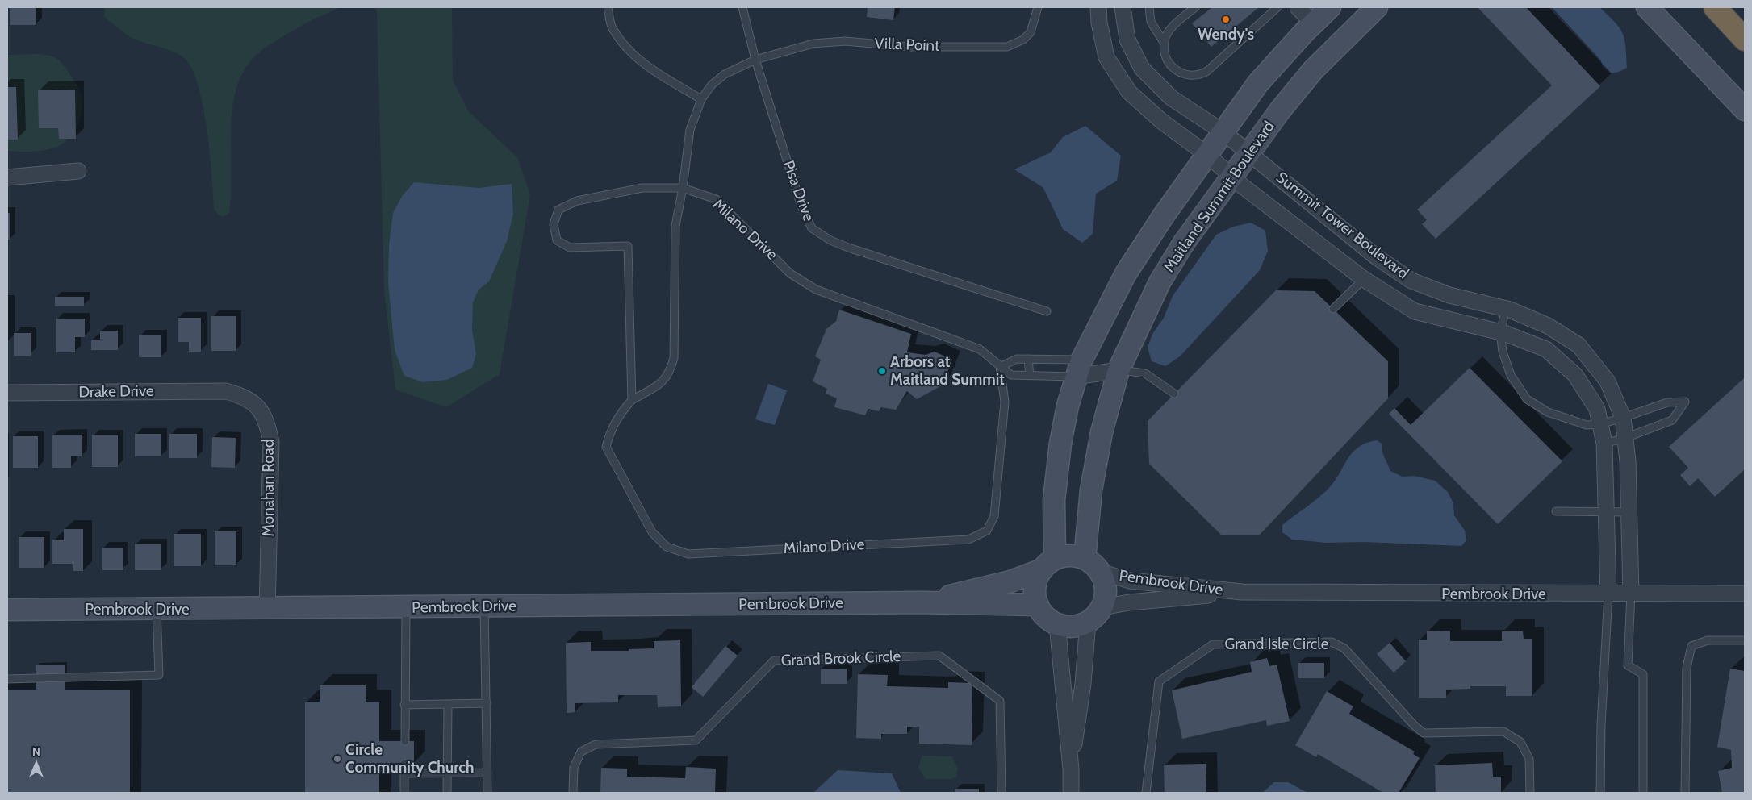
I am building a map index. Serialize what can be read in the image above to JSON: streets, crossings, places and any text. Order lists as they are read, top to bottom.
{
  "streets": {
    "street": [
      "Maitland Summit Boulevard",
      "Summit Tower Boulevard",
      "Milano Drive",
      "Drake Drive",
      "Monahan Road",
      "Pembrook Drive"
    ],
    "lane": [
      "Villa Point",
      "Pisa Drive",
      "Grand Isle Circle",
      "Grand Brook Circle"
    ]
  },
  "crossings": [
    ["Villa Point", "Pisa Drive"],
    ["Villa Point", "Milano Drive"],
    ["Pisa Drive", "Milano Drive"],
    ["Maitland Summit Boulevard", "Summit Tower Boulevard"],
    ["Maitland Summit Boulevard", "Milano Drive"],
    ["Maitland Summit Boulevard", "Pembrook Drive"],
    ["Summit Tower Boulevard", "Pembrook Drive"],
    ["Drake Drive", "Monahan Road"],
    ["Monahan Road", "Pembrook Drive"]
  ],
  "places": ["Wendy's", "Arbors at Maitland Summit", "Circle Community Church"],
  "north": "top"
}
